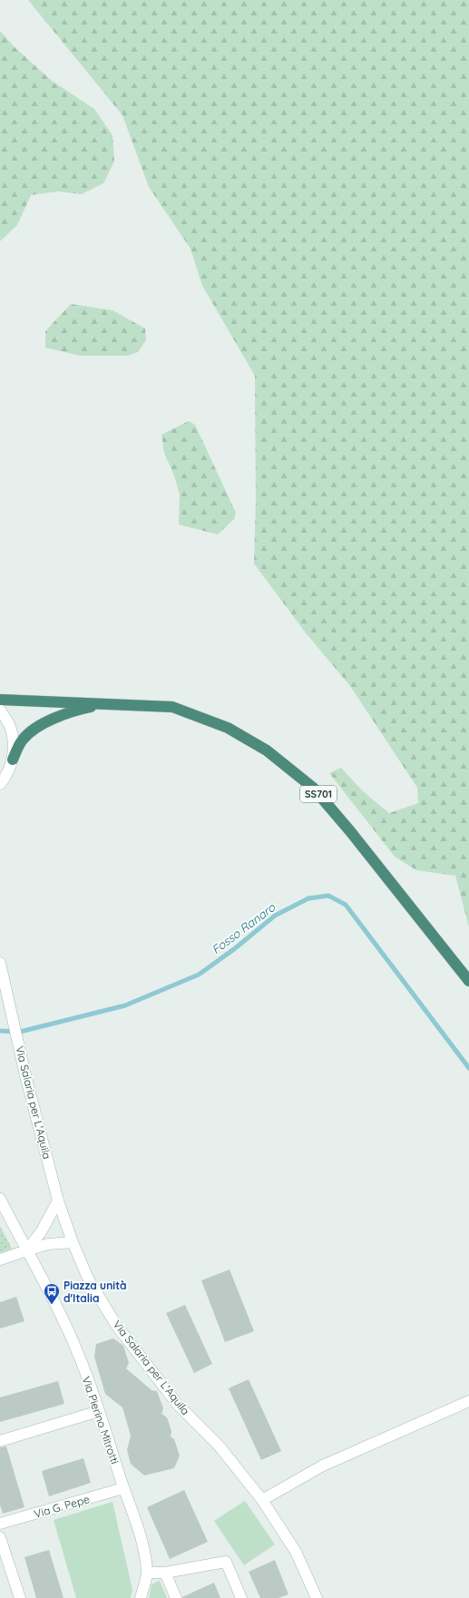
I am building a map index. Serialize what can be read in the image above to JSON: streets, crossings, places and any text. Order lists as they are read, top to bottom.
{
  "streets": {
    "highway": ["SS701"],
    "street": ["Via Salaria per L'Aquila", "Via Pierino Mitrotti", "Via G. Pepe"]
  },
  "crossings": [
    ["Via Pierino Mitrotti", "Via G. Pepe"]
  ],
  "water": ["Fosso Ranaro"],
  "places": {
    "bus stop": ["Piazza unità d'Italia"]
  }
}
